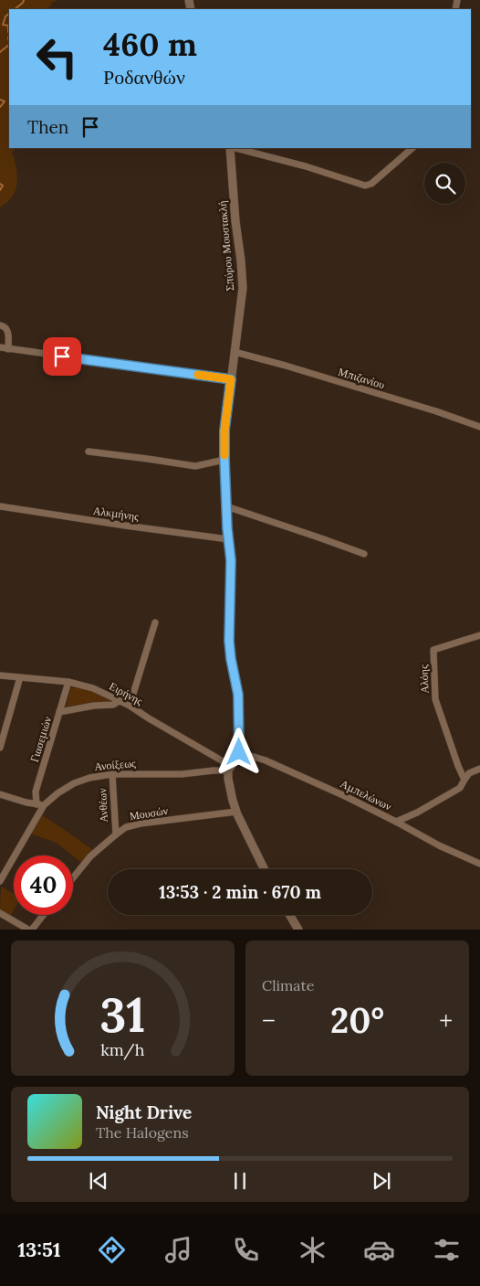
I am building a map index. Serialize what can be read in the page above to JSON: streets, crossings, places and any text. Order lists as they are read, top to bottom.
{
  "streets": {
    "street": [
      "Σπύρου Μουστακλή",
      "Μπιζανίου",
      "Αλκμήνης",
      "Αλόης",
      "Ειρήνης",
      "Γιασεμιών",
      "Ανοίξεως",
      "Αμπελώνων",
      "Ανθέων",
      "Μουσών"
    ]
  },
  "crossings": [
    ["Σπύρου Μουστακλή", "Μπιζανίου"],
    ["Σπύρου Μουστακλή", "Αλκμήνης"],
    ["Σπύρου Μουστακλή", "Αμπελώνων"],
    ["Ειρήνης", "Γιασεμιών"],
    ["Ειρήνης", "Ανοίξεως"],
    ["Ανοίξεως", "Ανθέων"],
    ["Ανθέων", "Μουσών"]
  ],
  "page": {
    "turn": ["460 m", "Ροδανθών"],
    "then": "Then",
    "limit": "40",
    "trip": "13:53 · 2 min · 670 m",
    "tile": "Climate",
    "heat": ["−", "20°", "+"],
    "song": ["Night Drive", "The Halogens"],
    "tabs": "13:51",
    "gauge": ["31", "km/h"]
  }
}
